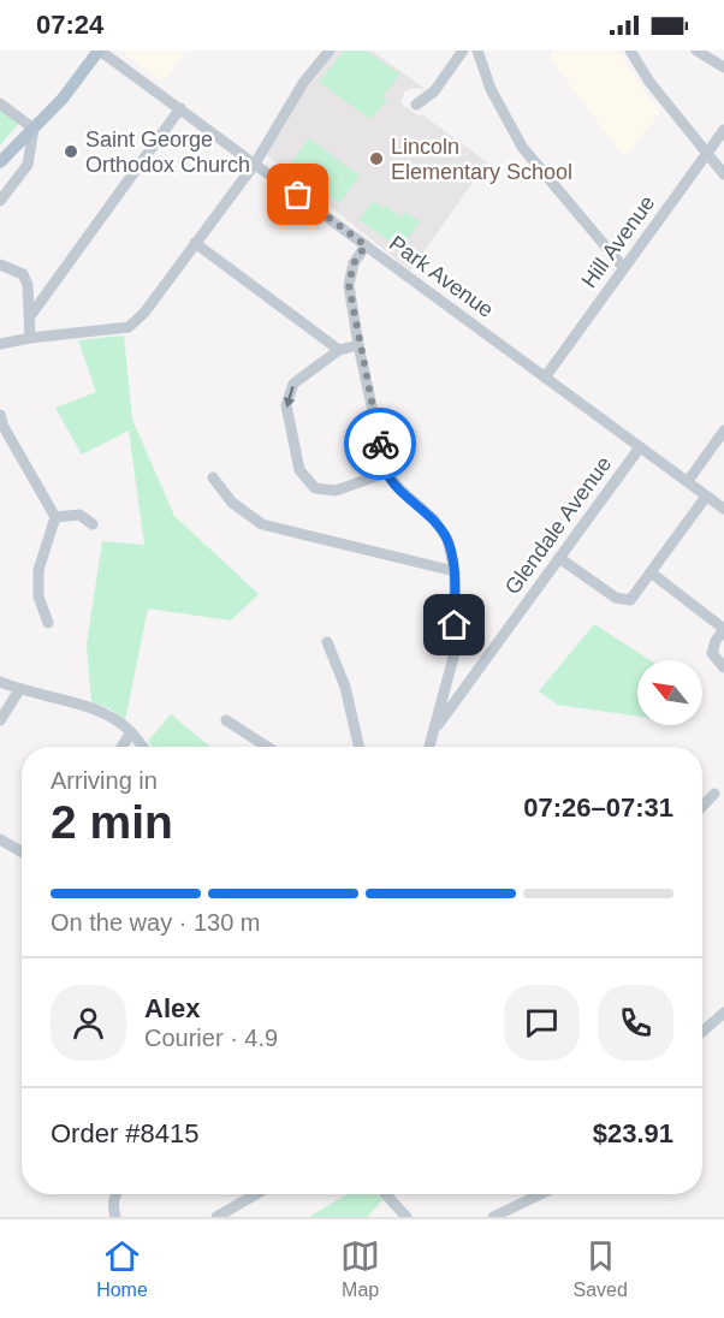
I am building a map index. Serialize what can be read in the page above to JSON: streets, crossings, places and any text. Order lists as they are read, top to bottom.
{
  "streets": {
    "street": ["Hill Avenue", "Park Avenue", "Glendale Avenue"]
  },
  "crossings": [
    ["Hill Avenue", "Park Avenue"],
    ["Park Avenue", "Glendale Avenue"]
  ],
  "places": ["Saint George Orthodox Church", "Lincoln Elementary School"],
  "north": "top left",
  "page": {
    "status": "07:24",
    "heading": ["2 min", "Arriving in", "07:26–07:31"],
    "panel": [
      "Alex",
      "Courier · 4.9",
      "Order #8415",
      "$23.91"
    ],
    "bar": "On the way · 130 m",
    "tabs": ["Home", "Map", "Saved"]
  }
}
